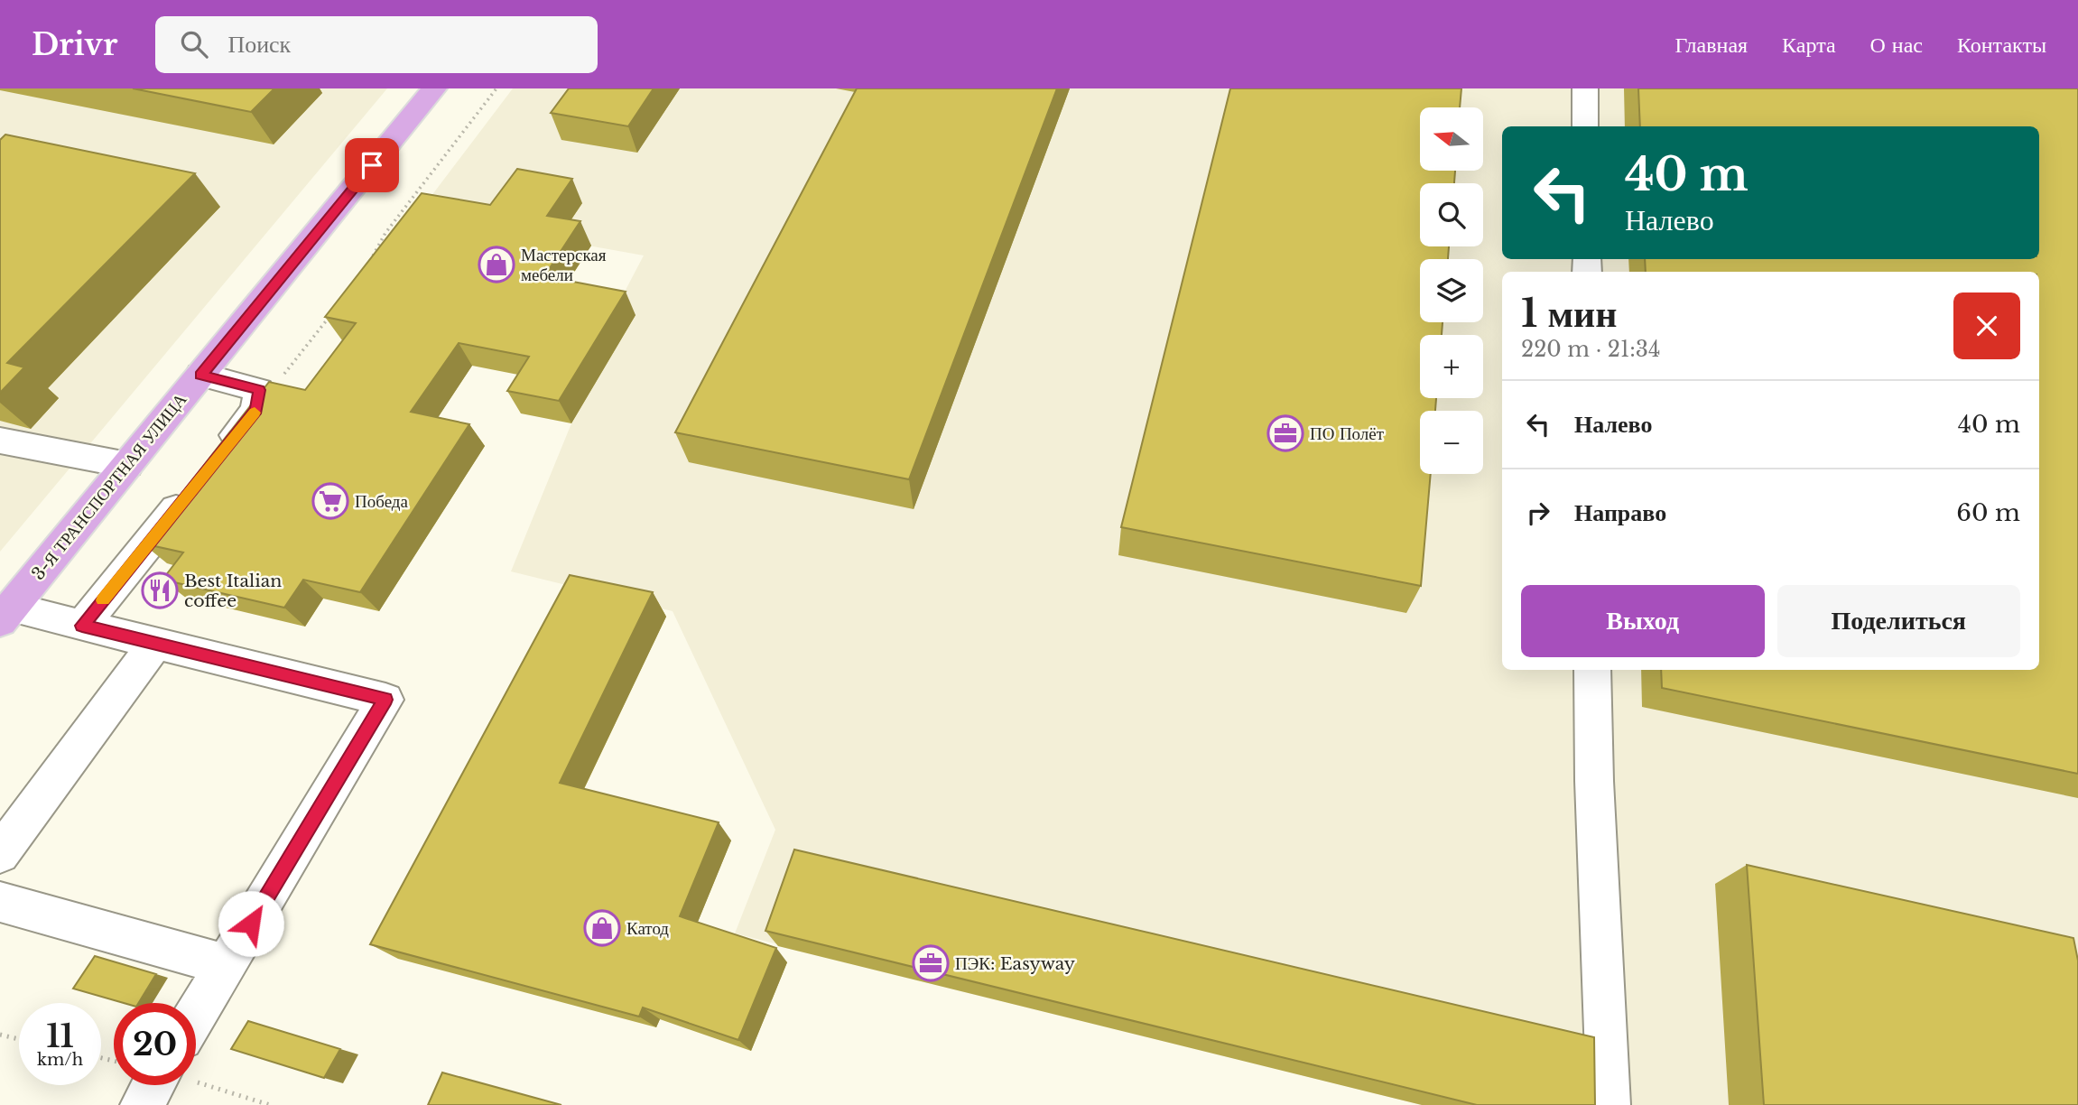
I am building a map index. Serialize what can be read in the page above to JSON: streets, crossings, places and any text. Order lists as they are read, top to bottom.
{
  "streets": {
    "main road": ["3-Я ТРАНСПОРТНАЯ УЛИЦА"]
  },
  "places": {
    "shop": ["Мастерская мебели", "Катод"],
    "office": ["ПО Полёт", "ПЭК: Easyway"],
    "supermarket": ["Победа"],
    "restaurant": ["Best Italian coffee"]
  },
  "north": "left",
  "page": {
    "header": "Drivr",
    "search": "Поиск",
    "nav": [
      "Главная",
      "Карта",
      "О нас",
      "Контакты"
    ],
    "map_buttons": ["+", "−"],
    "turn": ["40 m", "Налево"],
    "heading": ["1 мин", "220 m · 21:34"],
    "list": [
      {
        "name": "Налево",
        "value": "40 m"
      },
      {
        "name": "Направо",
        "value": "60 m"
      }
    ],
    "buttons": ["Выход", "Поделиться"],
    "speed": "11 km/h",
    "limit": "20"
  }
}
